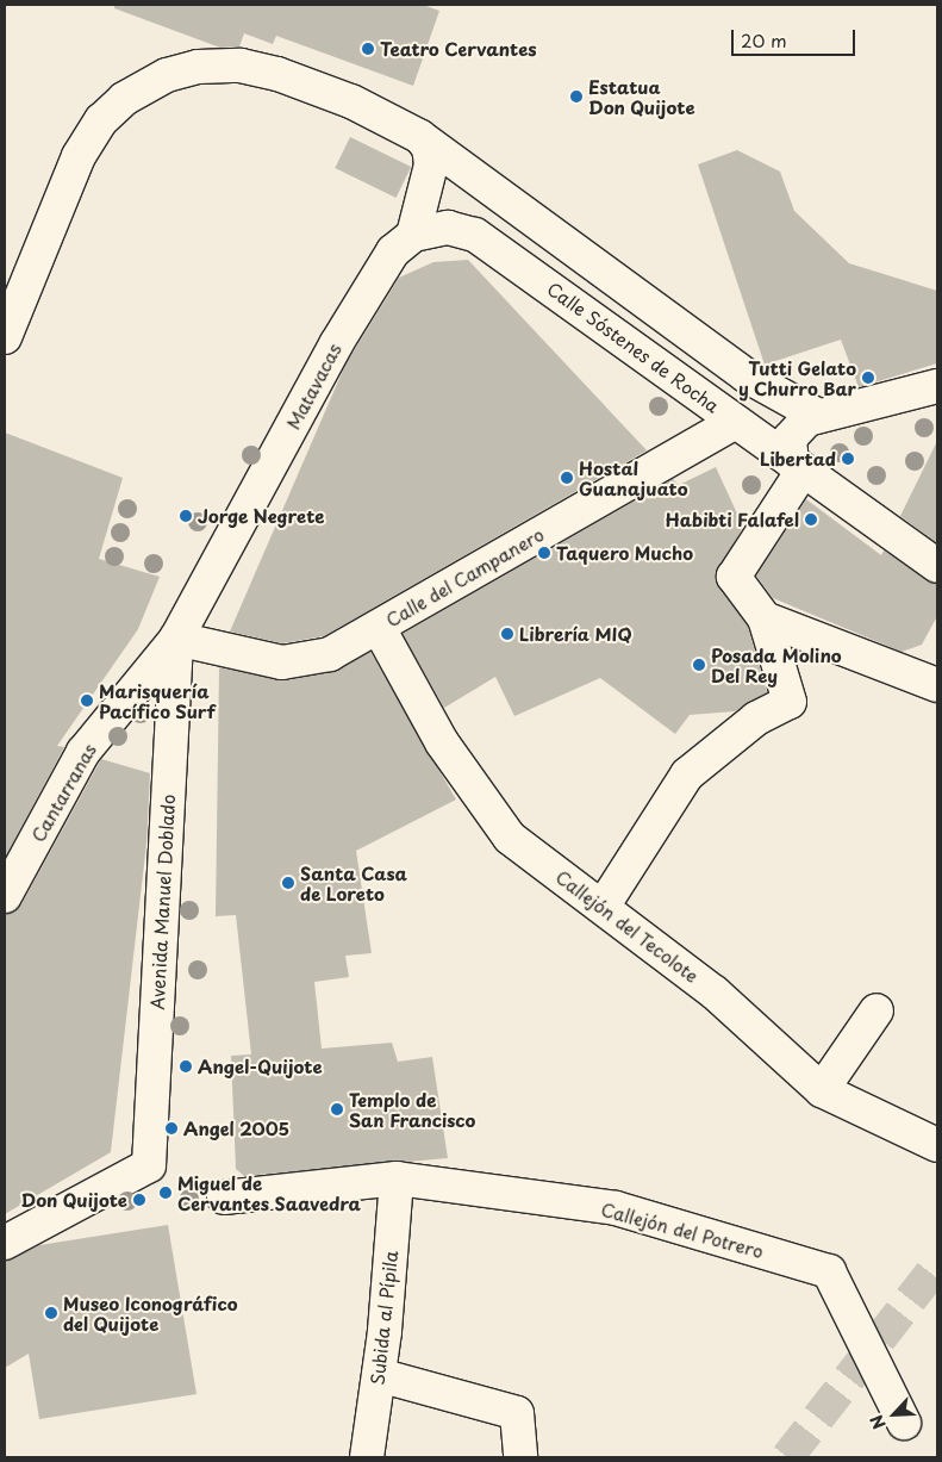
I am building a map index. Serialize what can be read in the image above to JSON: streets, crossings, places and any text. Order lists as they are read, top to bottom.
{
  "streets": {
    "street": [
      "Calle Sóstenes de Rocha",
      "Matavacas",
      "Calle del Campanero",
      "Cantarranas",
      "Avenida Manuel Doblado",
      "Callejón del Tecolote",
      "Callejón del Potrero",
      "Subida al Pípila"
    ]
  },
  "crossings": [
    ["Calle Sóstenes de Rocha", "Matavacas"],
    ["Calle Sóstenes de Rocha", "Calle del Campanero"],
    ["Matavacas", "Calle del Campanero"],
    ["Matavacas", "Cantarranas"],
    ["Matavacas", "Avenida Manuel Doblado"],
    ["Calle del Campanero", "Cantarranas"],
    ["Calle del Campanero", "Avenida Manuel Doblado"],
    ["Cantarranas", "Avenida Manuel Doblado"],
    ["Callejón del Potrero", "Subida al Pípila"]
  ],
  "places": [
    "Teatro Cervantes",
    "Estatua Don Quijote",
    "Tutti Gelato y Churro Bar",
    "Libertad",
    "Hostal Guanajuato",
    "Jorge Negrete",
    "Habibti Falafel",
    "Taquero Mucho",
    "Librería MIQ",
    "Posada Molino Del Rey",
    "Marisquería Pacífico Surf",
    "Santa Casa de Loreto",
    "Angel-Quijote",
    "Templo de San Francisco",
    "Angel 2005",
    "Miguel de Cervantes Saavedra",
    "Don Quijote",
    "Museo Iconográfico del Quijote"
  ],
  "scale_bar": "20 m",
  "north": "bottom left"
}
